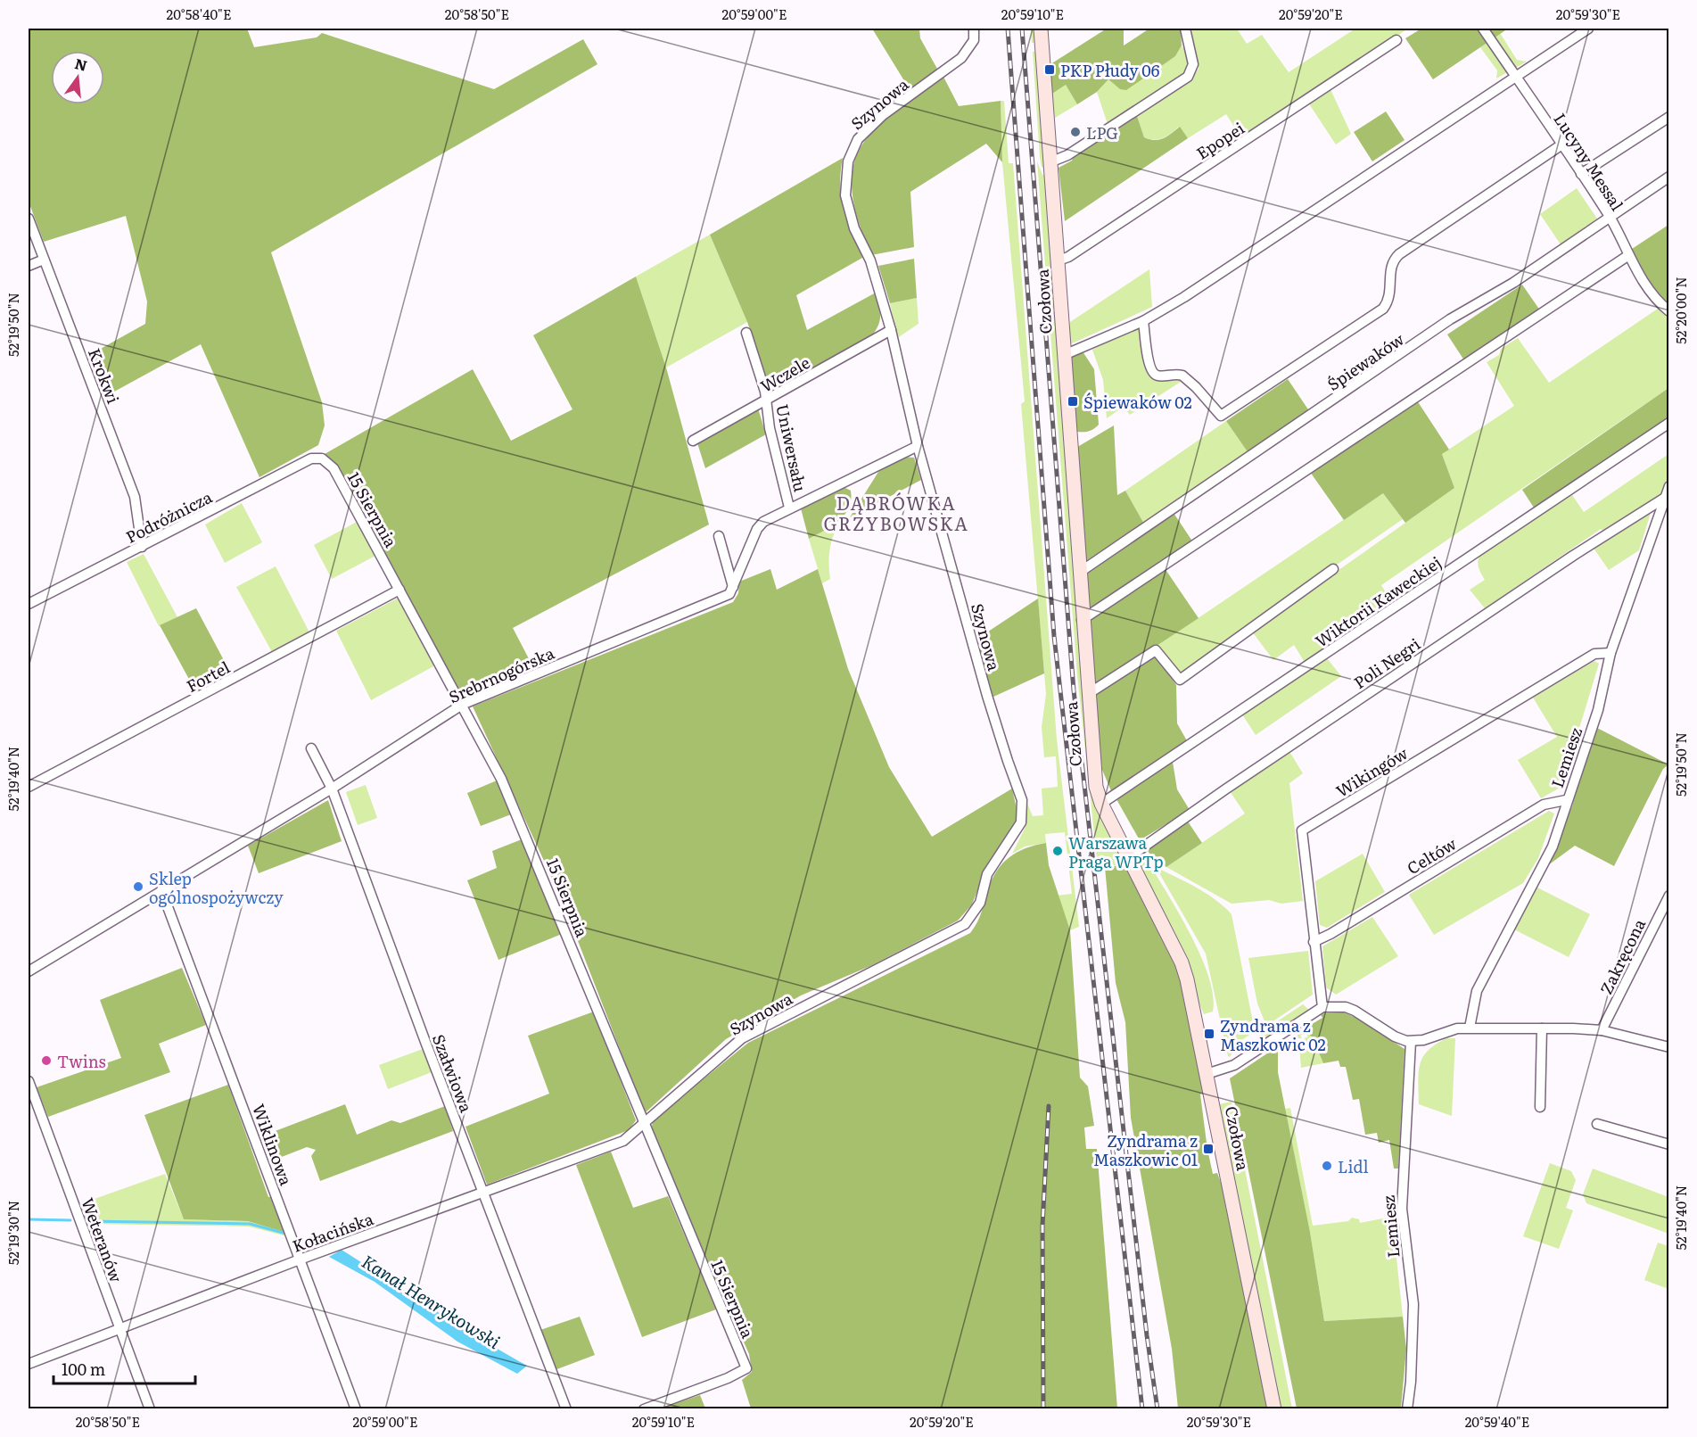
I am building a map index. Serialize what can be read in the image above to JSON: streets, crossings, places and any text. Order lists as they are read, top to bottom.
{
  "streets": {
    "street": [
      "Szynowa",
      "Epopei",
      "Lucyny Messal",
      "Czołowa",
      "Śpiewaków",
      "Wczele",
      "Krokwi",
      "Uniwersału",
      "15 Sierpnia",
      "Podróżnicza",
      "Wiktorii Kaweckiej",
      "Poli Negri",
      "Srebrnogórska",
      "Fortel",
      "Lemiesz",
      "Wikingów",
      "Celtów",
      "Zakręcona",
      "Szałwiowa",
      "Wiklinowa",
      "Kołacińska",
      "Weteranów"
    ]
  },
  "crossings": [
    ["Szynowa", "Wczele"],
    ["Szynowa", "15 Sierpnia"],
    ["Szynowa", "Kołacińska"],
    ["Epopei", "Czołowa"],
    ["Lucyny Messal", "Śpiewaków"],
    ["Czołowa", "Śpiewaków"],
    ["Czołowa", "Wiktorii Kaweckiej"],
    ["Czołowa", "Poli Negri"],
    ["Wczele", "Uniwersału"],
    ["Krokwi", "Podróżnicza"],
    ["15 Sierpnia", "Podróżnicza"],
    ["15 Sierpnia", "Srebrnogórska"],
    ["15 Sierpnia", "Fortel"],
    ["15 Sierpnia", "Kołacińska"],
    ["Poli Negri", "Lemiesz"],
    ["Srebrnogórska", "Szałwiowa"],
    ["Srebrnogórska", "Wiklinowa"],
    ["Lemiesz", "Wikingów"],
    ["Lemiesz", "Celtów"],
    ["Wikingów", "Celtów"],
    ["Szałwiowa", "Kołacińska"],
    ["Wiklinowa", "Kołacińska"],
    ["Kołacińska", "Weteranów"]
  ],
  "districts": ["DĄBRÓWKA GRZYBOWSKA"],
  "water": ["Kanał Henrykowski"],
  "places": {
    "transit": [
      "PKP Płudy 06",
      "Śpiewaków 02",
      "Zyndrama z Maszkowic 02",
      "Zyndrama z Maszkowic 01"
    ],
    "other": [
      "LPG",
      "Warszawa Praga WPTp",
      "Sklep ogólnospożywczy",
      "Twins",
      "Lidl"
    ]
  },
  "scale_bar": "100 m",
  "north": "top",
  "coordinates": [
    "20°58'40\"E",
    "20°58'50\"E",
    "20°59'00\"E",
    "20°59'10\"E",
    "20°59'20\"E",
    "20°59'30\"E",
    "52°20'00\"N",
    "52°19'50\"N",
    "52°19'40\"N",
    "52°19'30\"N",
    "20°59'40\"E"
  ]
}
